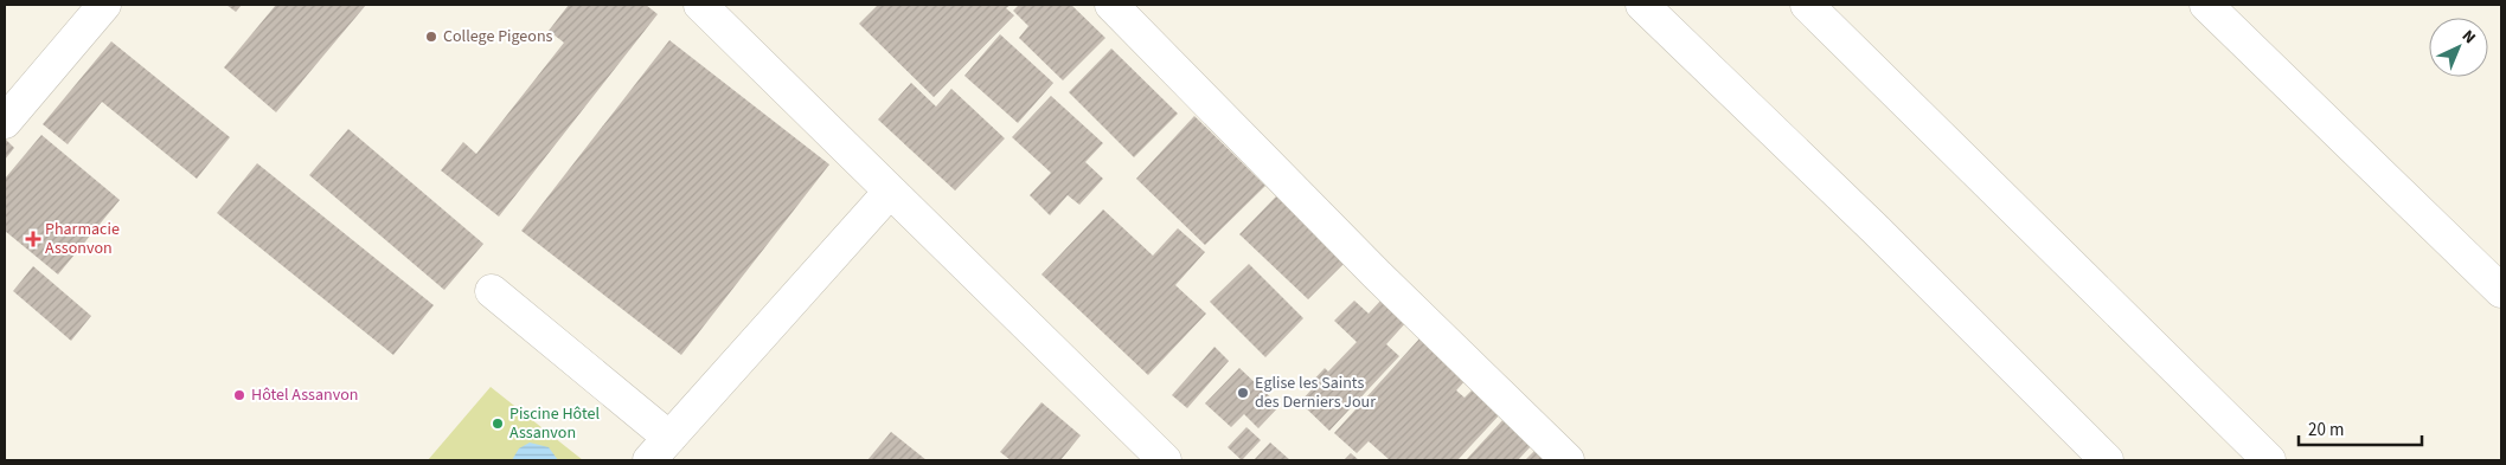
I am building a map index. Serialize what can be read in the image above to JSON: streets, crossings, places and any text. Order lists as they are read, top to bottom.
{
  "places": {
    "other": [
      "College Pigeons",
      "Eglise les Saints des Derniers Jour",
      "Hôtel Assanvon",
      "Piscine Hôtel Assanvon"
    ],
    "health": ["Pharmacie Assonvon"]
  },
  "scale_bar": "20 m",
  "north": "top right"
}
